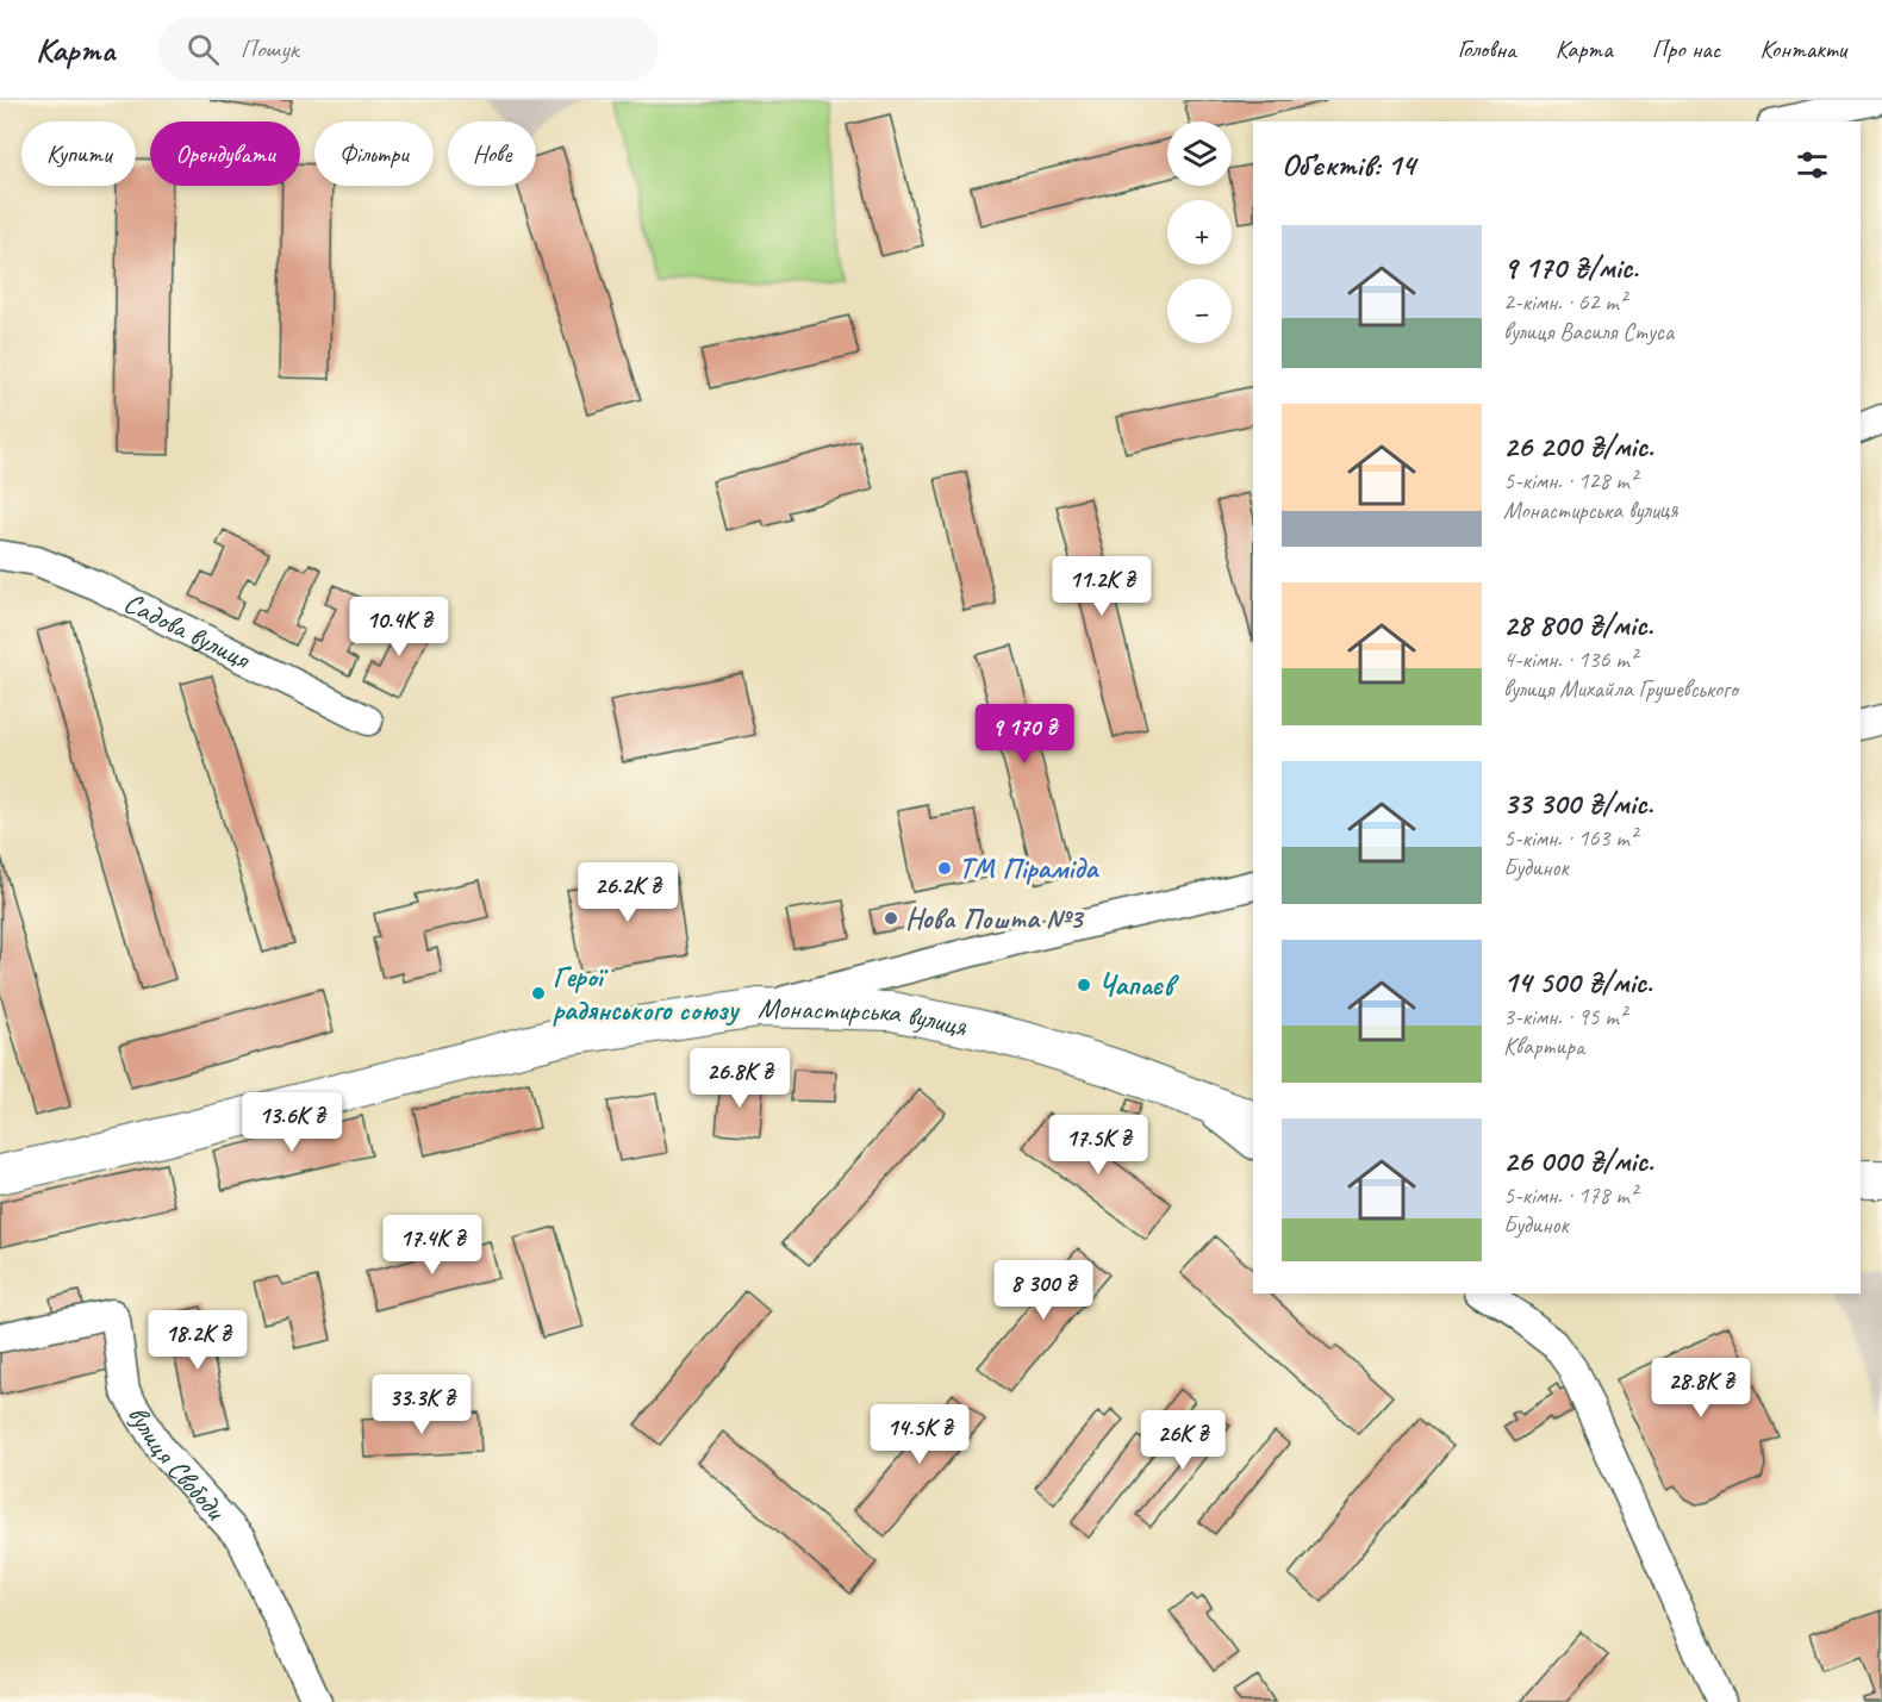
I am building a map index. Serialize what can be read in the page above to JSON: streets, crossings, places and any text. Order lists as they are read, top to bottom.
{
  "streets": {
    "main road": ["Монастирська вулиця"],
    "street": ["Садова вулиця", "вулиця Свободи"]
  },
  "places": [
    "ТМ Піраміда",
    "Нова Пошта №3",
    "Чапаєв",
    "Герої радянського союзу"
  ],
  "page": {
    "header": "Карта",
    "search": "Пошук",
    "nav": [
      "Головна",
      "Карта",
      "Про нас",
      "Контакти"
    ],
    "map_buttons": ["+", "−"],
    "chip": [
      "Купити",
      "Орендувати",
      "Фільтри",
      "Нове"
    ],
    "heading": "Об’єктів: 14",
    "list": [
      {
        "name": "9 170 ₴/міс.",
        "note": "2-кімн. · 62 m² · вулиця Василя Стуса"
      },
      {
        "name": "26 200 ₴/міс.",
        "note": "5-кімн. · 128 m² · Монастирська вулиця"
      },
      {
        "name": "28 800 ₴/міс.",
        "note": "4-кімн. · 136 m² · вулиця Михайла Грушевського"
      },
      {
        "name": "33 300 ₴/міс.",
        "note": "5-кімн. · 163 m² · Будинок"
      },
      {
        "name": "14 500 ₴/міс.",
        "note": "3-кімн. · 95 m² · Квартира"
      },
      {
        "name": "26 000 ₴/міс.",
        "note": "5-кімн. · 178 m² · Будинок"
      }
    ],
    "price": [
      "11.2K ₴",
      "10.4K ₴",
      "9 170 ₴",
      "26.2K ₴",
      "26.8K ₴",
      "13.6K ₴",
      "17.5K ₴",
      "17.4K ₴",
      "8 300 ₴",
      "18.2K ₴",
      "28.8K ₴",
      "33.3K ₴",
      "14.5K ₴",
      "26K ₴"
    ]
  }
}
